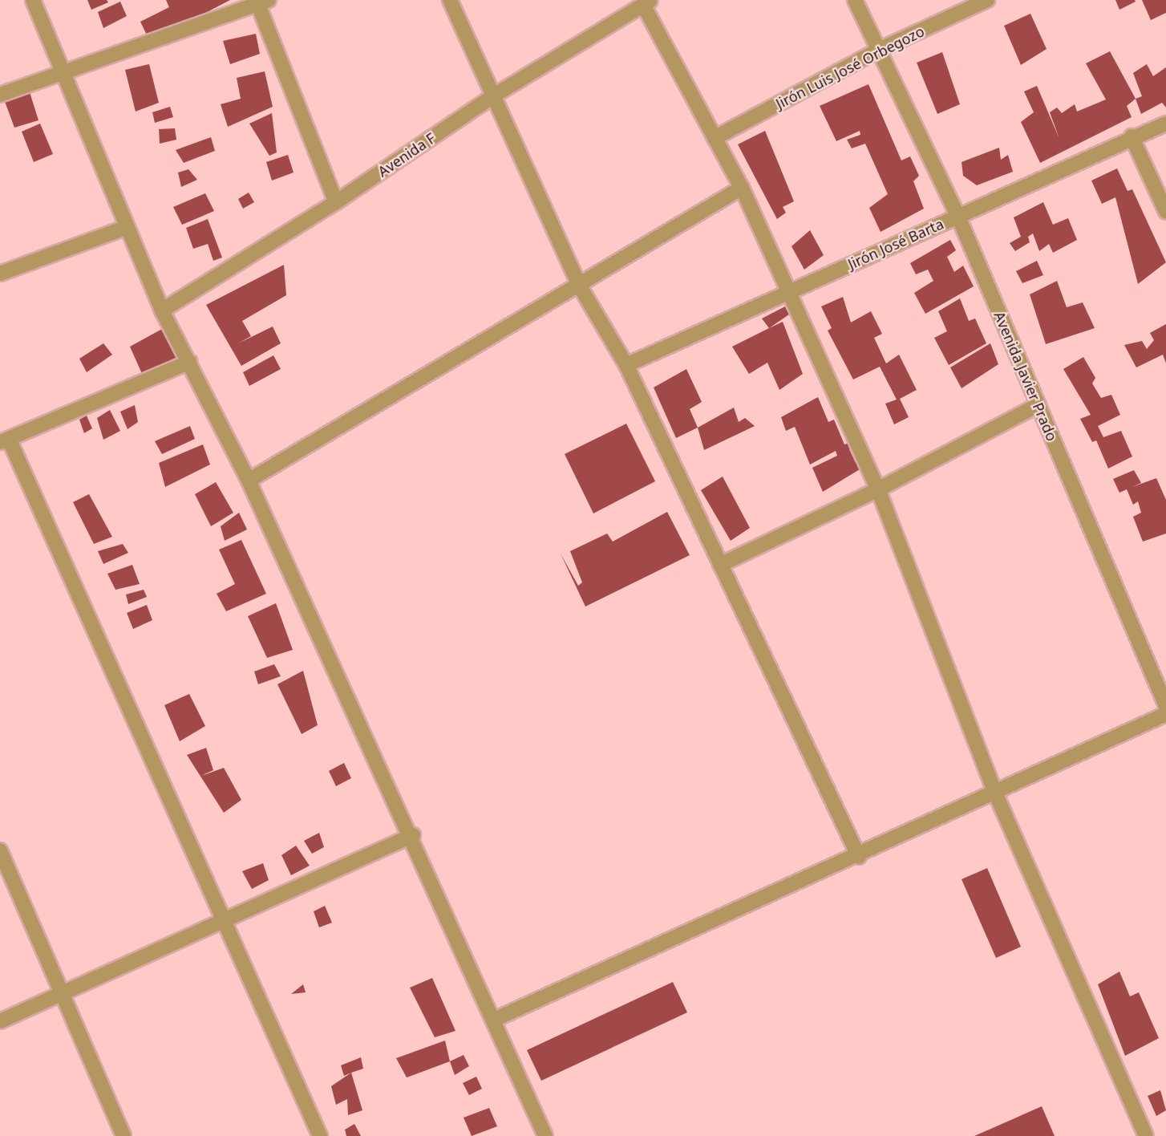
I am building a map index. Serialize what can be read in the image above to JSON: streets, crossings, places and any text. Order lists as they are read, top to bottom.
{
  "streets": {
    "street": [
      "Jirón Luis José Orbegozo",
      "Avenida F",
      "Jirón José Barta",
      "Avenida Javier Prado"
    ]
  },
  "crossings": [
    ["Jirón Luis José Orbegozo", "Avenida Javier Prado"],
    ["Jirón José Barta", "Avenida Javier Prado"]
  ]
}
